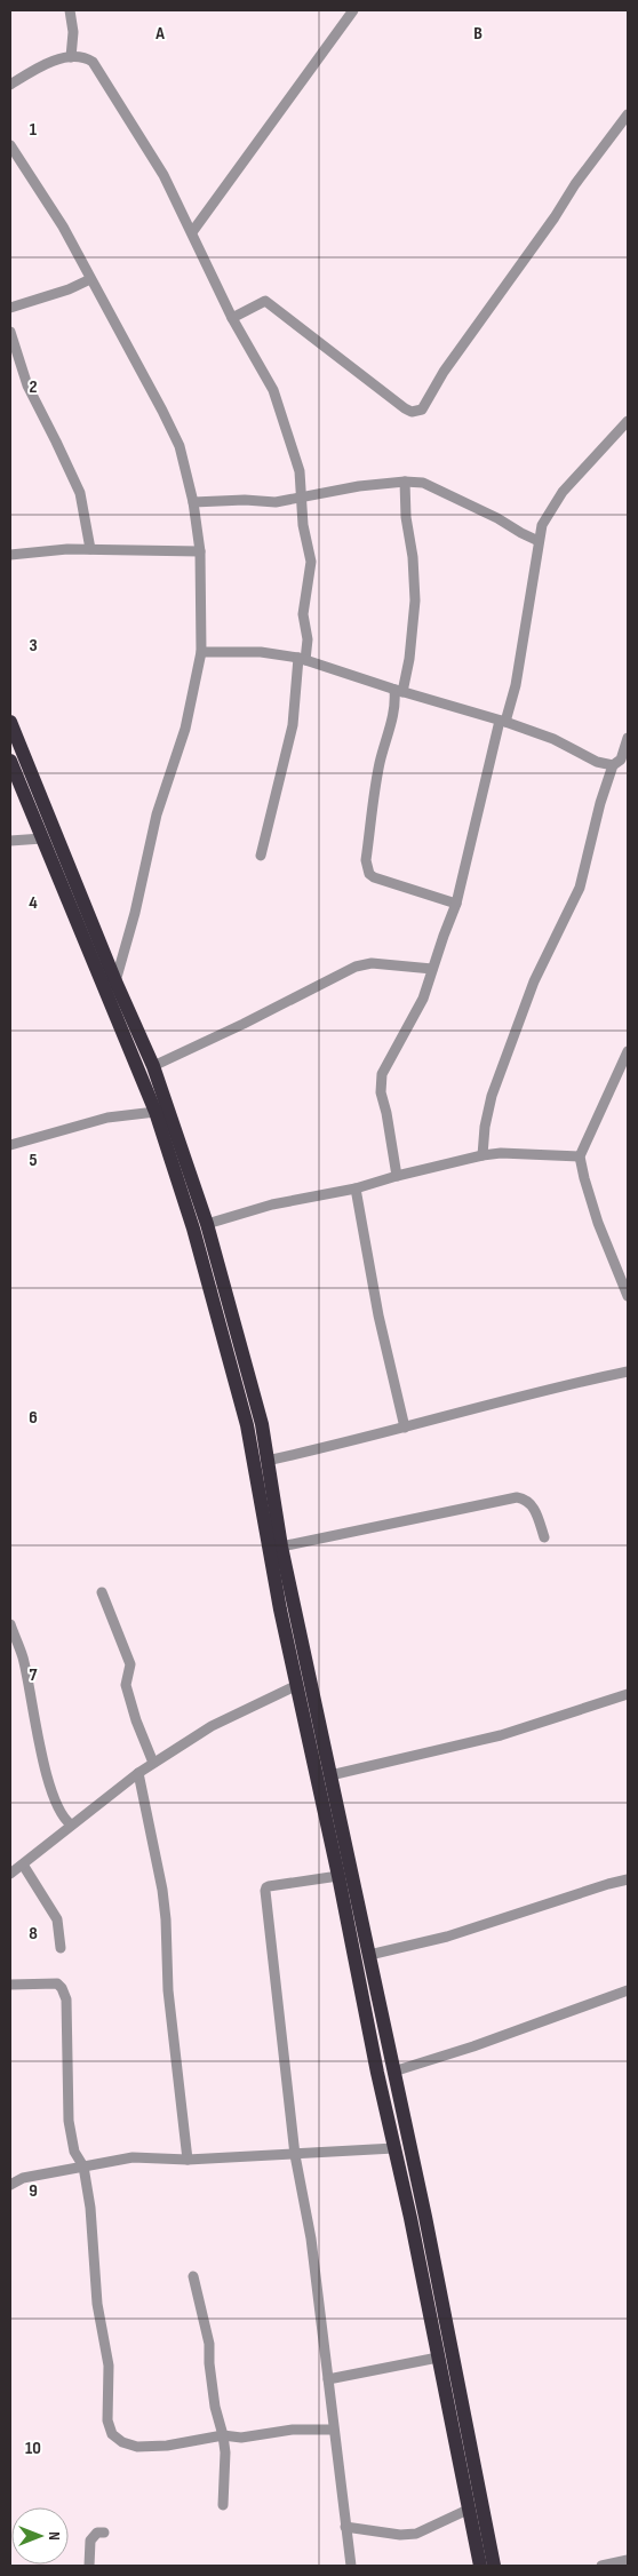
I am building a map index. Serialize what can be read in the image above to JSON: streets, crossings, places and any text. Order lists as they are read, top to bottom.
{
  "north": "right",
  "grid": {
    "columns": ["A", "B"],
    "rows": [
      "1",
      "2",
      "3",
      "4",
      "5",
      "6",
      "7",
      "8",
      "9",
      "10"
    ]
  }
}
